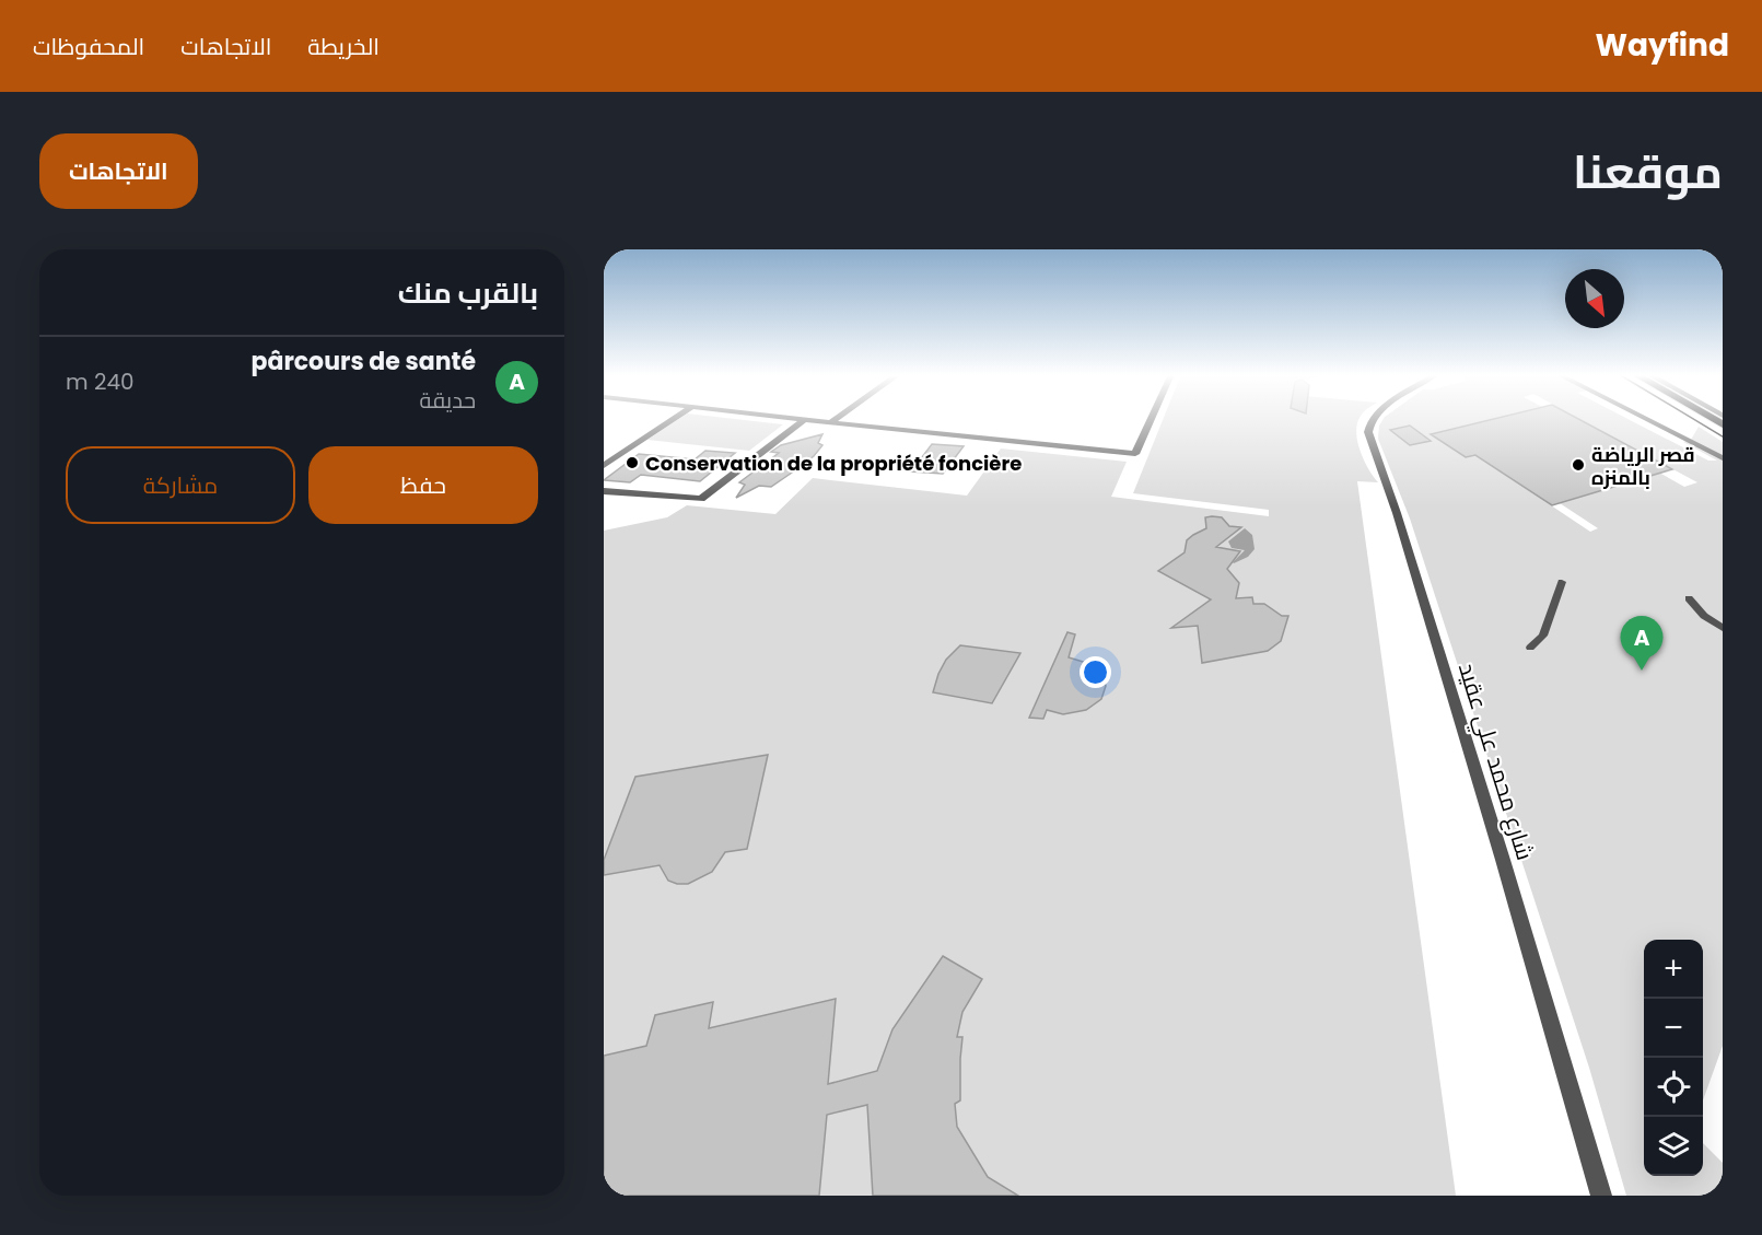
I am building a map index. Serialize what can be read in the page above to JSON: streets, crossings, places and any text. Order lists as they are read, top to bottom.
{
  "streets": {
    "street": ["شارع محمد علي عقيد"]
  },
  "places": ["Conservation de la propriété foncière", "قصر الرياضة بالمنزه"],
  "north": "bottom right",
  "page": {
    "header": "Wayfind",
    "nav": ["الخريطة", "الاتجاهات", "المحفوظات"],
    "title": "موقعنا",
    "buttons": [
      "الاتجاهات",
      ["حفظ", "مشاركة"]
    ],
    "heading": "بالقرب منك",
    "list": [
      {
        "mark": "A",
        "name": "pârcours de santé",
        "note": "حديقة",
        "value": "240 m"
      }
    ],
    "pins": "A",
    "map_buttons": ["+", "−"]
  }
}
